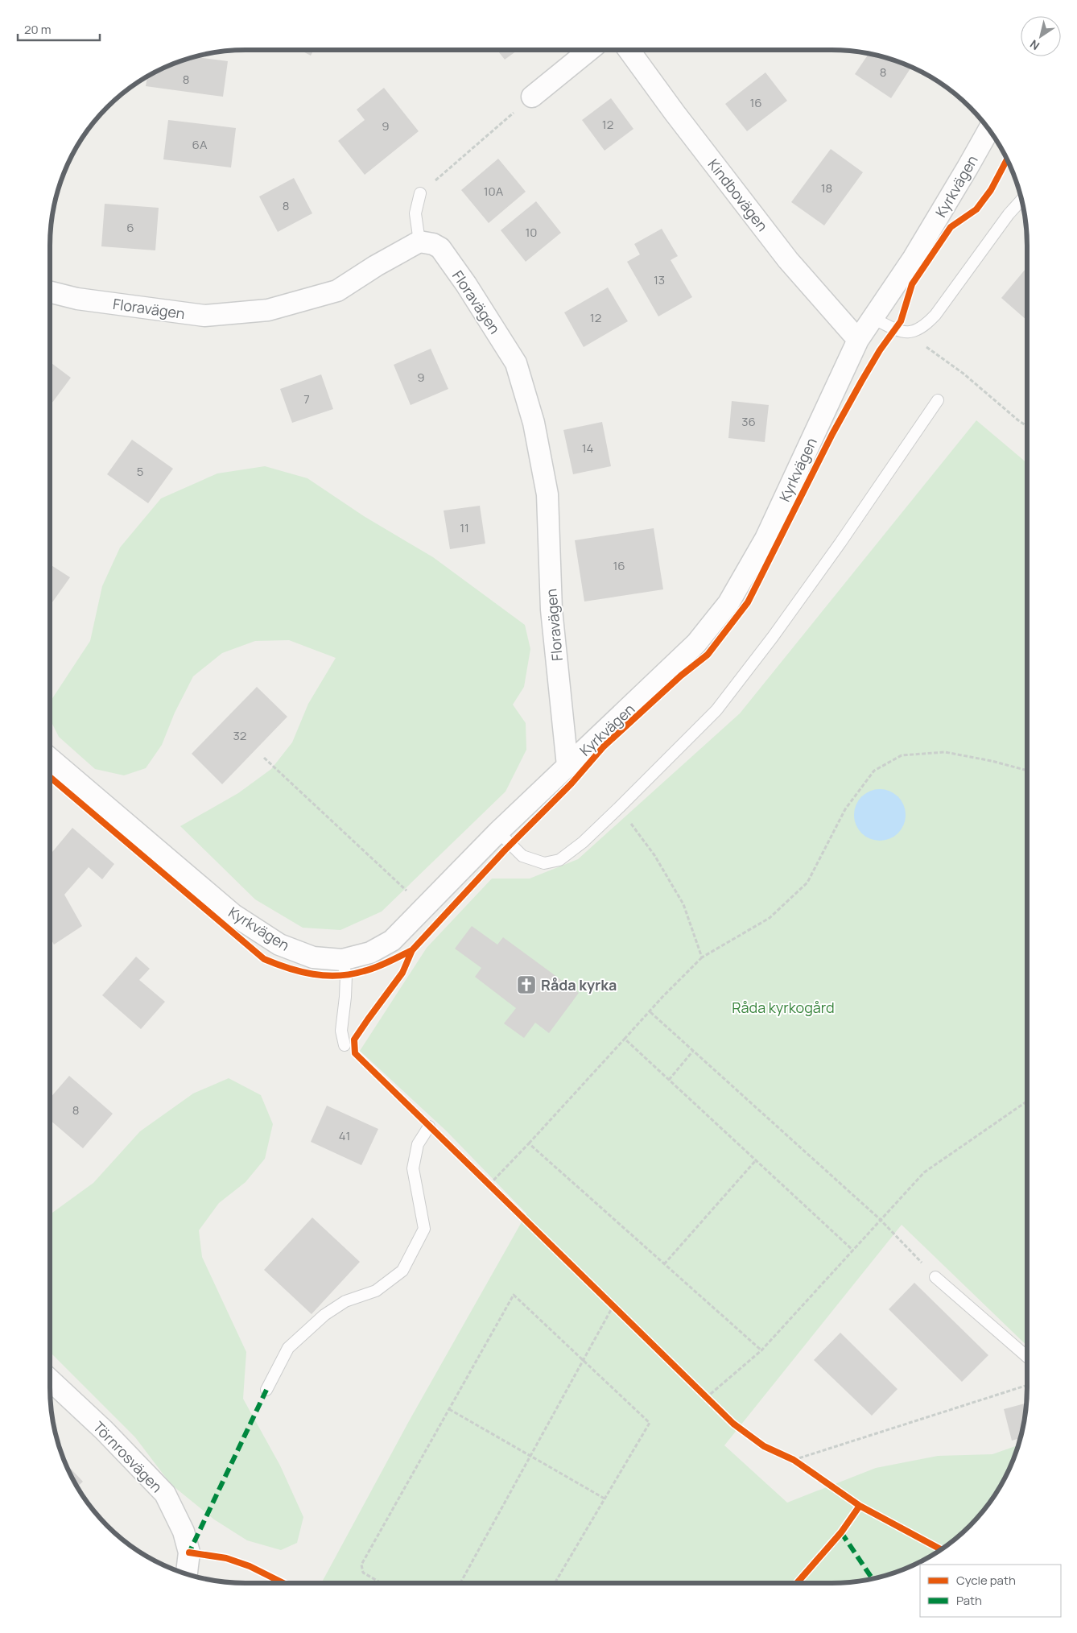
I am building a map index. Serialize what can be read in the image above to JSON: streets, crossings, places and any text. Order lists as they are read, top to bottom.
{
  "streets": {
    "street": [
      "Kyrkvägen",
      "Kindbovägen",
      "Floravägen",
      "Törnrosvägen"
    ]
  },
  "crossings": [
    ["Kyrkvägen", "Kindbovägen"],
    ["Kyrkvägen", "Floravägen"]
  ],
  "parks": ["Råda kyrkogård"],
  "places": {
    "church": ["Råda kyrka"]
  },
  "house_numbers": [
    "8",
    "8",
    "16",
    "12",
    "9",
    "6A",
    "18",
    "10A",
    "8",
    "6",
    "10",
    "13",
    "12",
    "9",
    "7",
    "36",
    "14",
    "5",
    "11",
    "16",
    "32",
    "8",
    "41"
  ],
  "legend": ["Cycle path", "Path"],
  "scale_bar": "20 m",
  "north": "bottom left"
}
